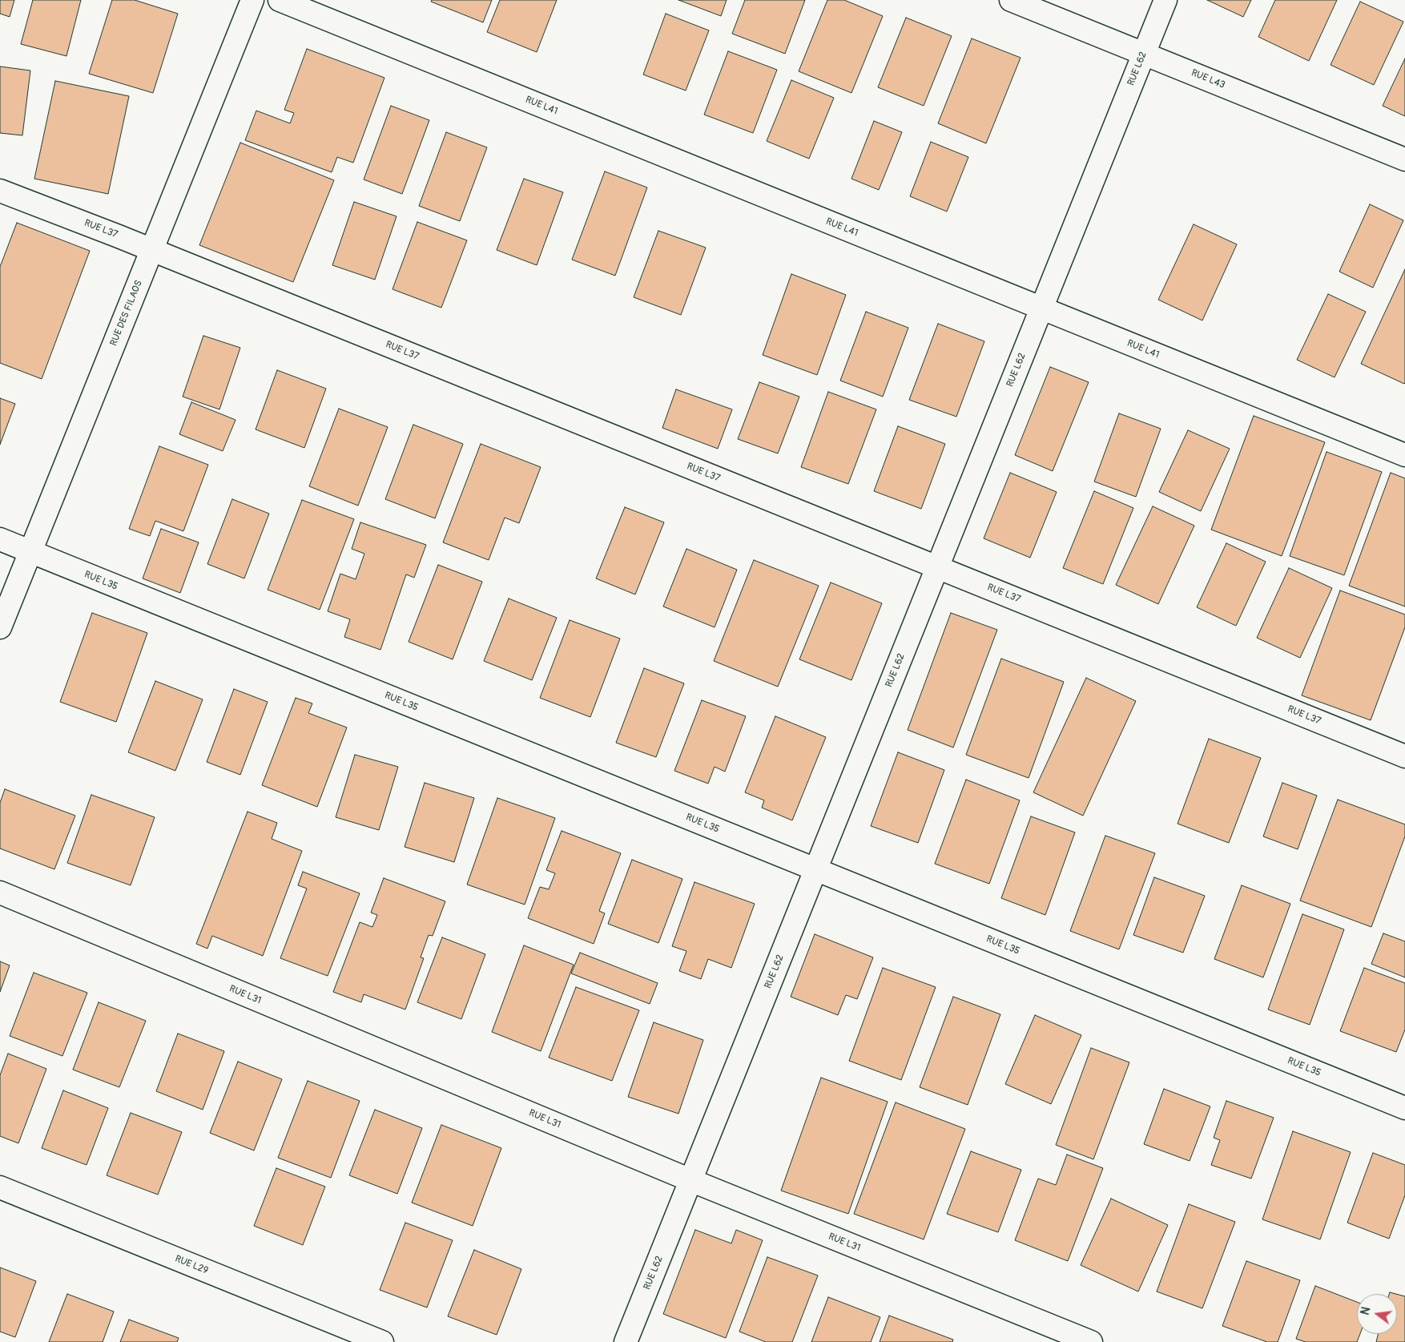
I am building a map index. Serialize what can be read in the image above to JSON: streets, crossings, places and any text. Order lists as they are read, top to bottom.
{
  "streets": {
    "street": [
      "RUE L62",
      "RUE L43",
      "RUE L41",
      "RUE L37",
      "RUE DES FILAOS",
      "RUE L35",
      "RUE L31",
      "RUE L29"
    ]
  },
  "crossings": [
    ["RUE L62", "RUE L43"],
    ["RUE L62", "RUE L41"],
    ["RUE L62", "RUE L37"],
    ["RUE L62", "RUE L35"],
    ["RUE L62", "RUE L31"],
    ["RUE L37", "RUE DES FILAOS"],
    ["RUE DES FILAOS", "RUE L35"]
  ],
  "north": "left"
}
